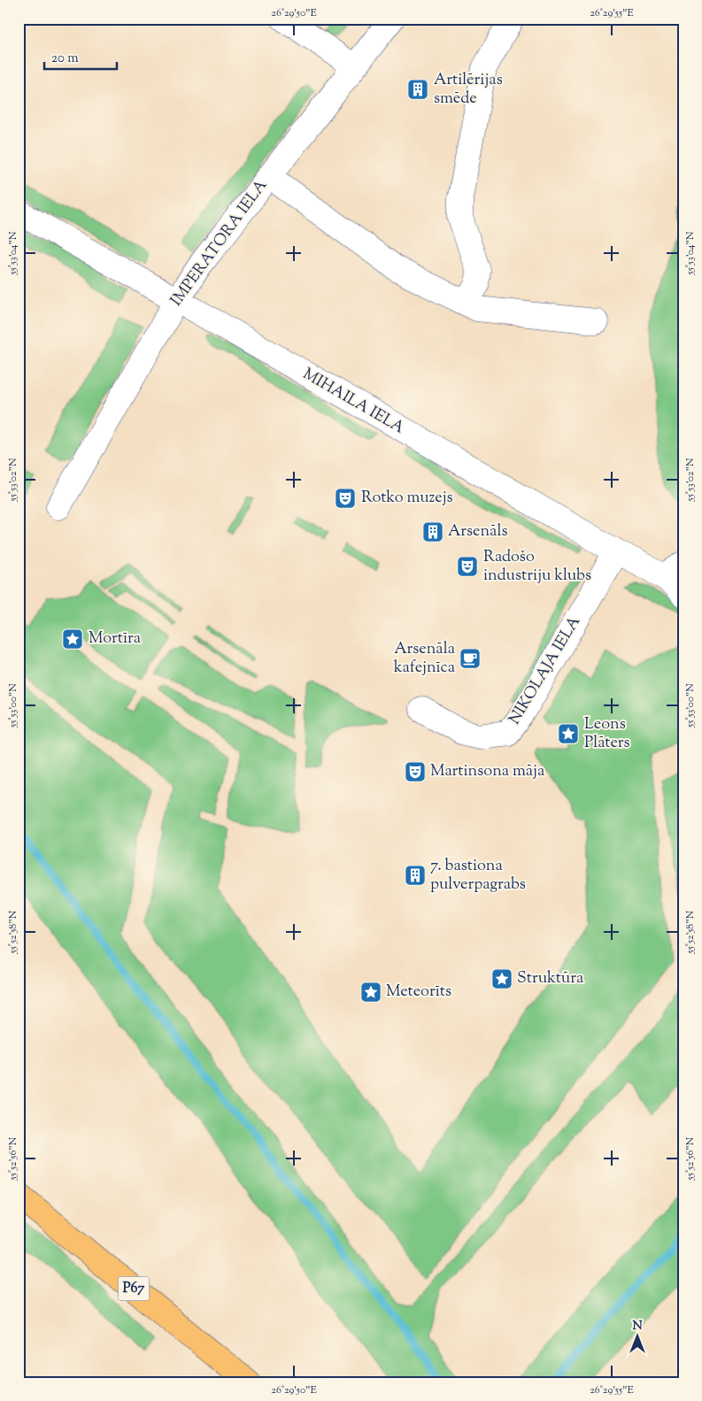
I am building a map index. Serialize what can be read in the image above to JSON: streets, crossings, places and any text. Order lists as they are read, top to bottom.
{
  "streets": {
    "main road": ["P67"],
    "street": ["IMPERATORA IELA", "MIHAILA IELA", "NIKOLAJA IELA"]
  },
  "crossings": [
    ["IMPERATORA IELA", "MIHAILA IELA"],
    ["MIHAILA IELA", "NIKOLAJA IELA"]
  ],
  "places": {
    "building": ["Artilērijas smēde", "Arsenāls", "7. bastiona pulverpagrabs"],
    "theatre": ["Rotko muzejs", "Radošo industriju klubs", "Martinsona māja"],
    "place": [
      "Mortīra",
      "Leons Plāters",
      "Struktūra",
      "Meteorīts"
    ],
    "cafe": ["Arsenāla kafejnīca"]
  },
  "scale_bar": "20 m",
  "north": "top",
  "coordinates": [
    "26°29'50\"E",
    "26°29'55\"E",
    "55°53'04\"N",
    "55°53'02\"N",
    "55°53'00\"N",
    "55°52'58\"N",
    "55°52'56\"N"
  ]
}
